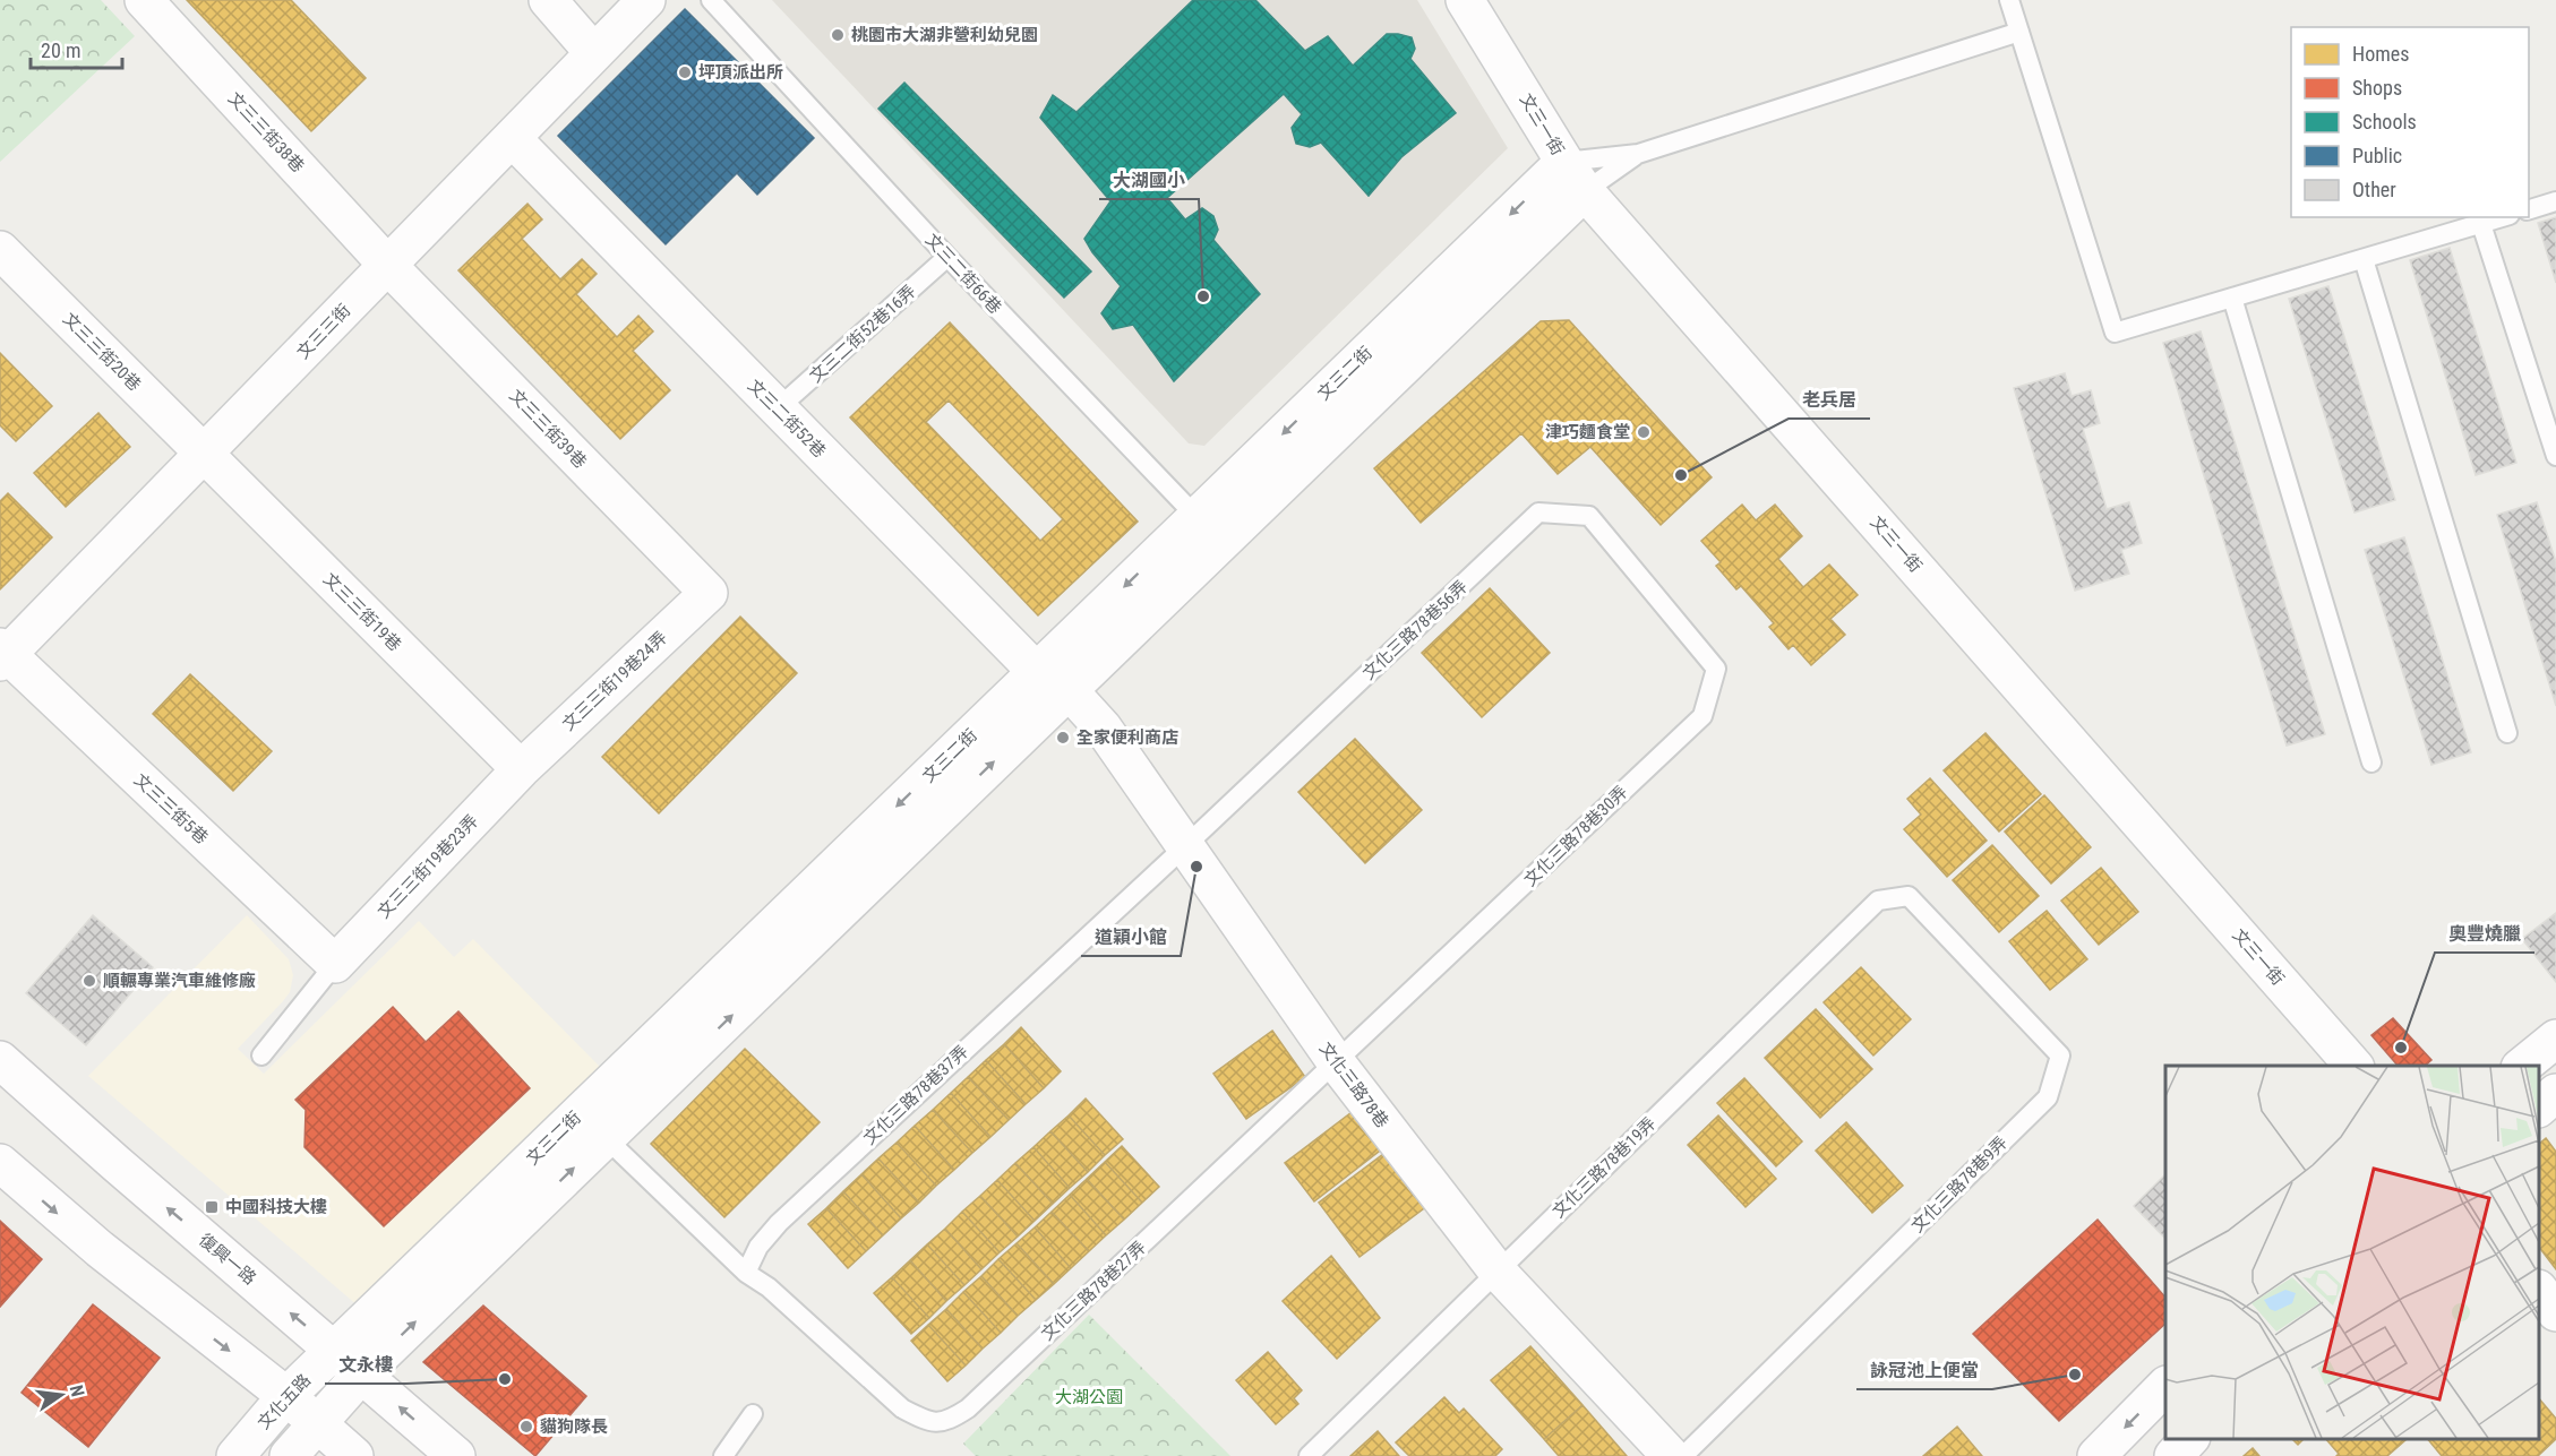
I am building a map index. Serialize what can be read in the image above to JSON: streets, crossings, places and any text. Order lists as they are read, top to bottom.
{
  "streets": {
    "street": [
      "文三一街",
      "文三三街38巷",
      "文三三街",
      "文三三街20巷",
      "文三二街",
      "文三二街52巷",
      "文三三街39巷",
      "文三三街19巷",
      "文三三街19巷24弄",
      "文三三街5巷",
      "文三三街19巷23弄",
      "文化三路78巷",
      "復興一路",
      "文化五路"
    ],
    "lane": [
      "文三二街66巷",
      "文三二街52巷16弄",
      "文化三路78巷56弄",
      "文化三路78巷30弄",
      "文化三路78巷37弄",
      "文化三路78巷19弄",
      "文化三路78巷9弄",
      "文化三路78巷27弄"
    ]
  },
  "crossings": [
    ["文三一街", "文三二街"],
    ["文三三街38巷", "文三三街"],
    ["文三三街38巷", "文三三街39巷"],
    ["文三二街66巷", "文三二街52巷16弄"],
    ["文三二街66巷", "文三二街"],
    ["文三三街", "文三三街20巷"],
    ["文三三街", "文三二街52巷"],
    ["文三三街", "文三三街39巷"],
    ["文三三街", "文三三街19巷"],
    ["文三三街", "文三三街5巷"],
    ["文三二街52巷16弄", "文三二街52巷"],
    ["文三三街20巷", "文三三街19巷"],
    ["文三二街", "文三二街52巷"],
    ["文三二街", "文化三路78巷"],
    ["文三二街", "復興一路"],
    ["文三二街", "文化五路"],
    ["文三二街52巷", "文化三路78巷"],
    ["文三三街39巷", "文三三街19巷24弄"],
    ["文三三街19巷", "文三三街19巷24弄"],
    ["文三三街19巷", "文三三街19巷23弄"],
    ["文化三路78巷56弄", "文化三路78巷30弄"],
    ["文化三路78巷56弄", "文化三路78巷"],
    ["文化三路78巷56弄", "文化三路78巷37弄"],
    ["文三三街19巷24弄", "文三三街19巷23弄"],
    ["文三三街5巷", "文三三街19巷23弄"],
    ["文化三路78巷30弄", "文化三路78巷"],
    ["文化三路78巷30弄", "文化三路78巷27弄"],
    ["文化三路78巷", "文化三路78巷37弄"],
    ["文化三路78巷", "文化三路78巷19弄"],
    ["文化三路78巷", "文化三路78巷27弄"],
    ["文化三路78巷37弄", "文化三路78巷27弄"],
    ["文化三路78巷19弄", "文化三路78巷9弄"],
    ["復興一路", "文化五路"]
  ],
  "parks": ["大湖公園"],
  "places": {
    "other": [
      "桃園市大湖非營利幼兒園",
      "坪頂派出所",
      "大湖國小",
      "津巧麵食堂",
      "老兵居",
      "全家便利商店",
      "道穎小館",
      "順輾專業汽車維修廠",
      "奧豐燒臘",
      "詠冠池上便當",
      "文永樓",
      "貓狗隊長"
    ],
    "transit": ["中國科技大樓"]
  },
  "legend": [
    "Homes",
    "Shops",
    "Schools",
    "Public",
    "Other"
  ],
  "scale_bar": "20 m",
  "north": "right"
}
